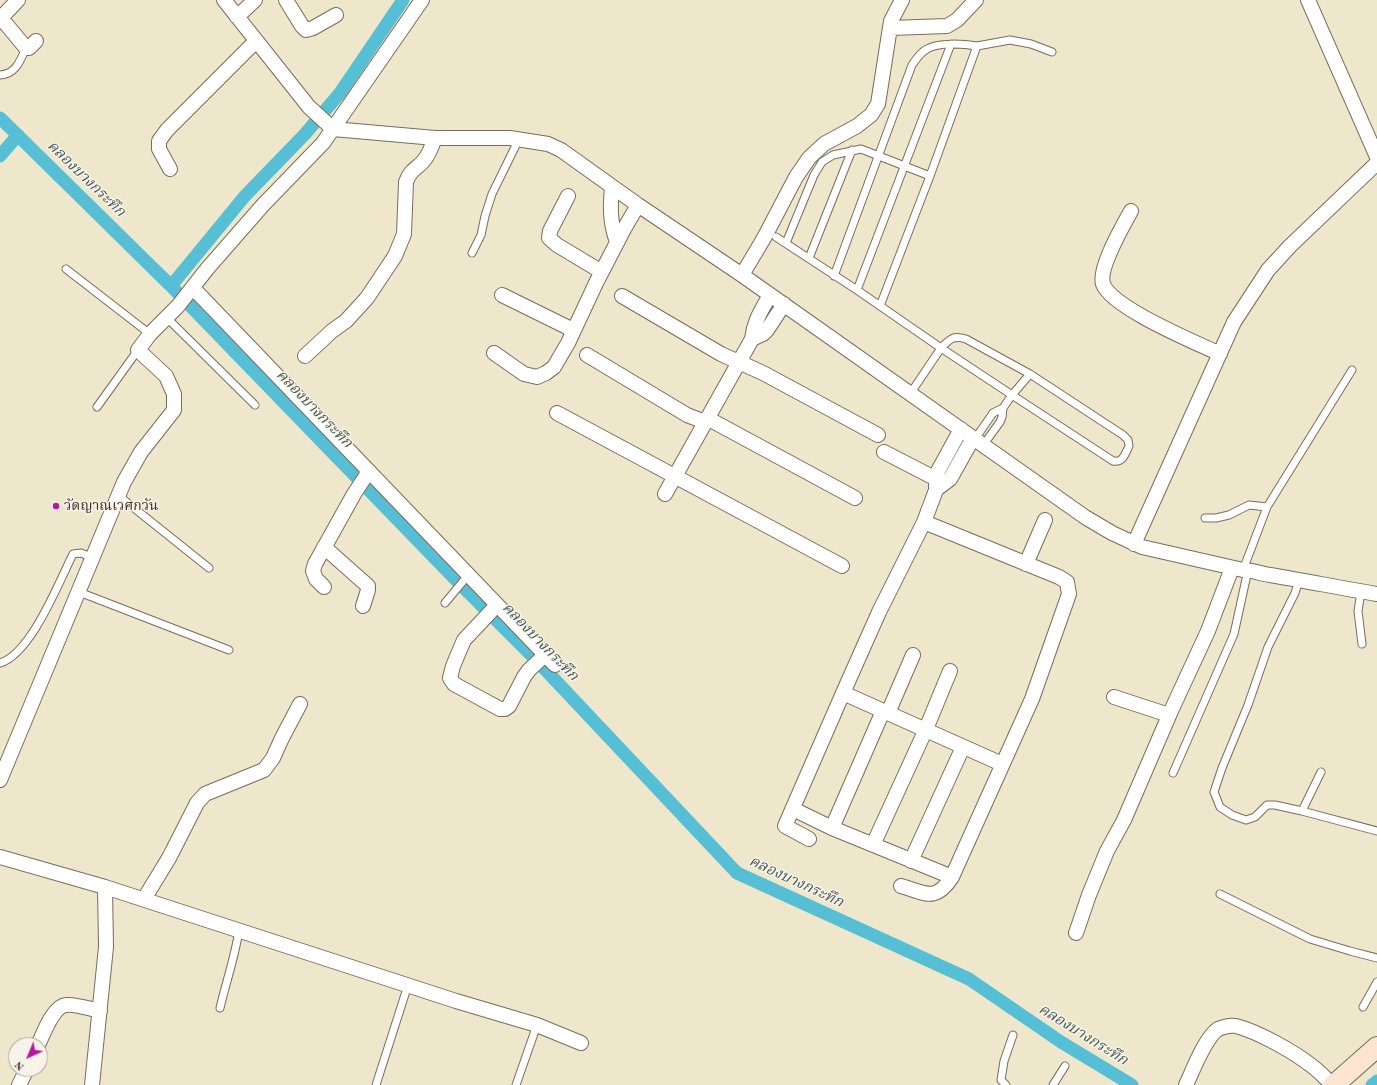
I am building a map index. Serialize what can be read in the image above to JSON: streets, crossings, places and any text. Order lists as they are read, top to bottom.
{
  "water": ["คลองบางกระทึก"],
  "places": ["วัดญาณเวศกวัน"],
  "north": "bottom left"
}
